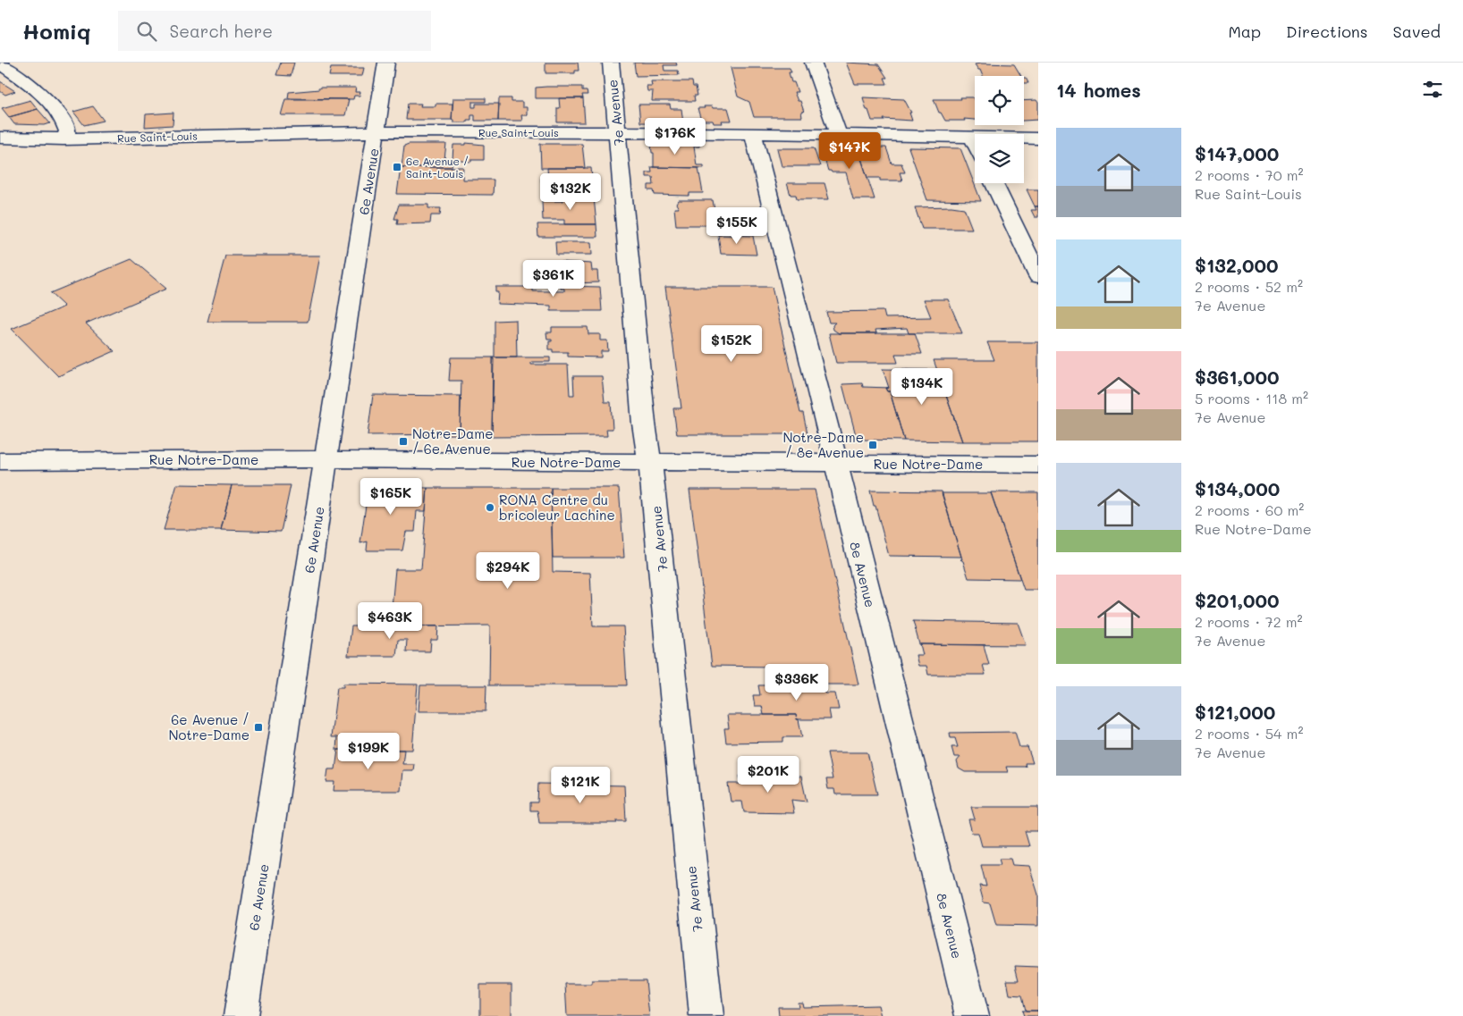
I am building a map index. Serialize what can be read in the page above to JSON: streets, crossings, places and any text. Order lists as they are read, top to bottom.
{
  "streets": {
    "street": [
      "7e Avenue",
      "Rue Saint-Louis",
      "6e Avenue",
      "Rue Notre-Dame",
      "8e Avenue"
    ]
  },
  "crossings": [
    ["7e Avenue", "Rue Saint-Louis"],
    ["7e Avenue", "Rue Notre-Dame"],
    ["Rue Saint-Louis", "6e Avenue"],
    ["Rue Saint-Louis", "8e Avenue"],
    ["6e Avenue", "Rue Notre-Dame"],
    ["Rue Notre-Dame", "8e Avenue"]
  ],
  "places": {
    "transit": [
      "6e Avenue / Saint-Louis",
      "Notre-Dame / 6e Avenue",
      "Notre-Dame / 8e Avenue",
      "6e Avenue / Notre-Dame"
    ],
    "other": ["RONA Centre du bricoleur Lachine"]
  },
  "page": {
    "header": "Homiq",
    "search": "Search here",
    "nav": ["Map", "Directions", "Saved"],
    "heading": "14 homes",
    "list": [
      {
        "name": "$147,000",
        "note": "2 rooms · 70 m² · Rue Saint-Louis"
      },
      {
        "name": "$132,000",
        "note": "2 rooms · 52 m² · 7e Avenue"
      },
      {
        "name": "$361,000",
        "note": "5 rooms · 118 m² · 7e Avenue"
      },
      {
        "name": "$134,000",
        "note": "2 rooms · 60 m² · Rue Notre-Dame"
      },
      {
        "name": "$201,000",
        "note": "2 rooms · 72 m² · 7e Avenue"
      },
      {
        "name": "$121,000",
        "note": "2 rooms · 54 m² · 7e Avenue"
      }
    ],
    "price": [
      "$176K",
      "$147K",
      "$132K",
      "$155K",
      "$361K",
      "$152K",
      "$134K",
      "$165K",
      "$294K",
      "$463K",
      "$336K",
      "$199K",
      "$201K",
      "$121K"
    ]
  }
}
